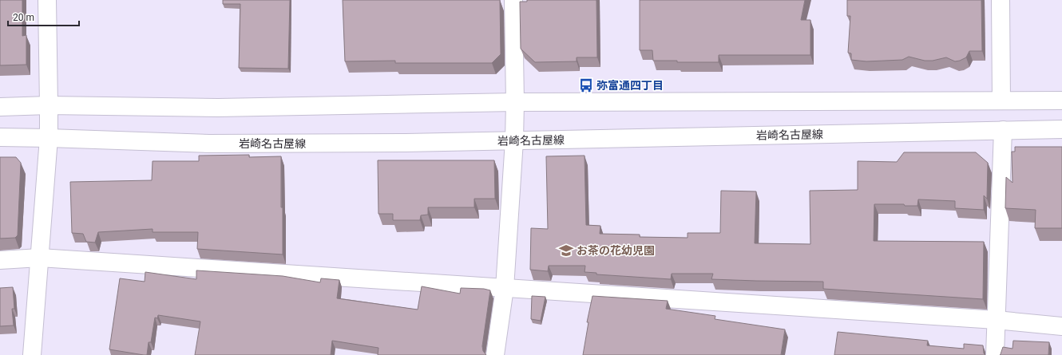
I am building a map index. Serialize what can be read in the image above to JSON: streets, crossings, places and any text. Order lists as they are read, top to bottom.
{
  "streets": {
    "street": ["岩崎名古屋線"]
  },
  "places": {
    "bus stop": ["弥富通四丁目"],
    "school or university": ["お茶の花幼児園"]
  },
  "scale_bar": "20 m"
}
